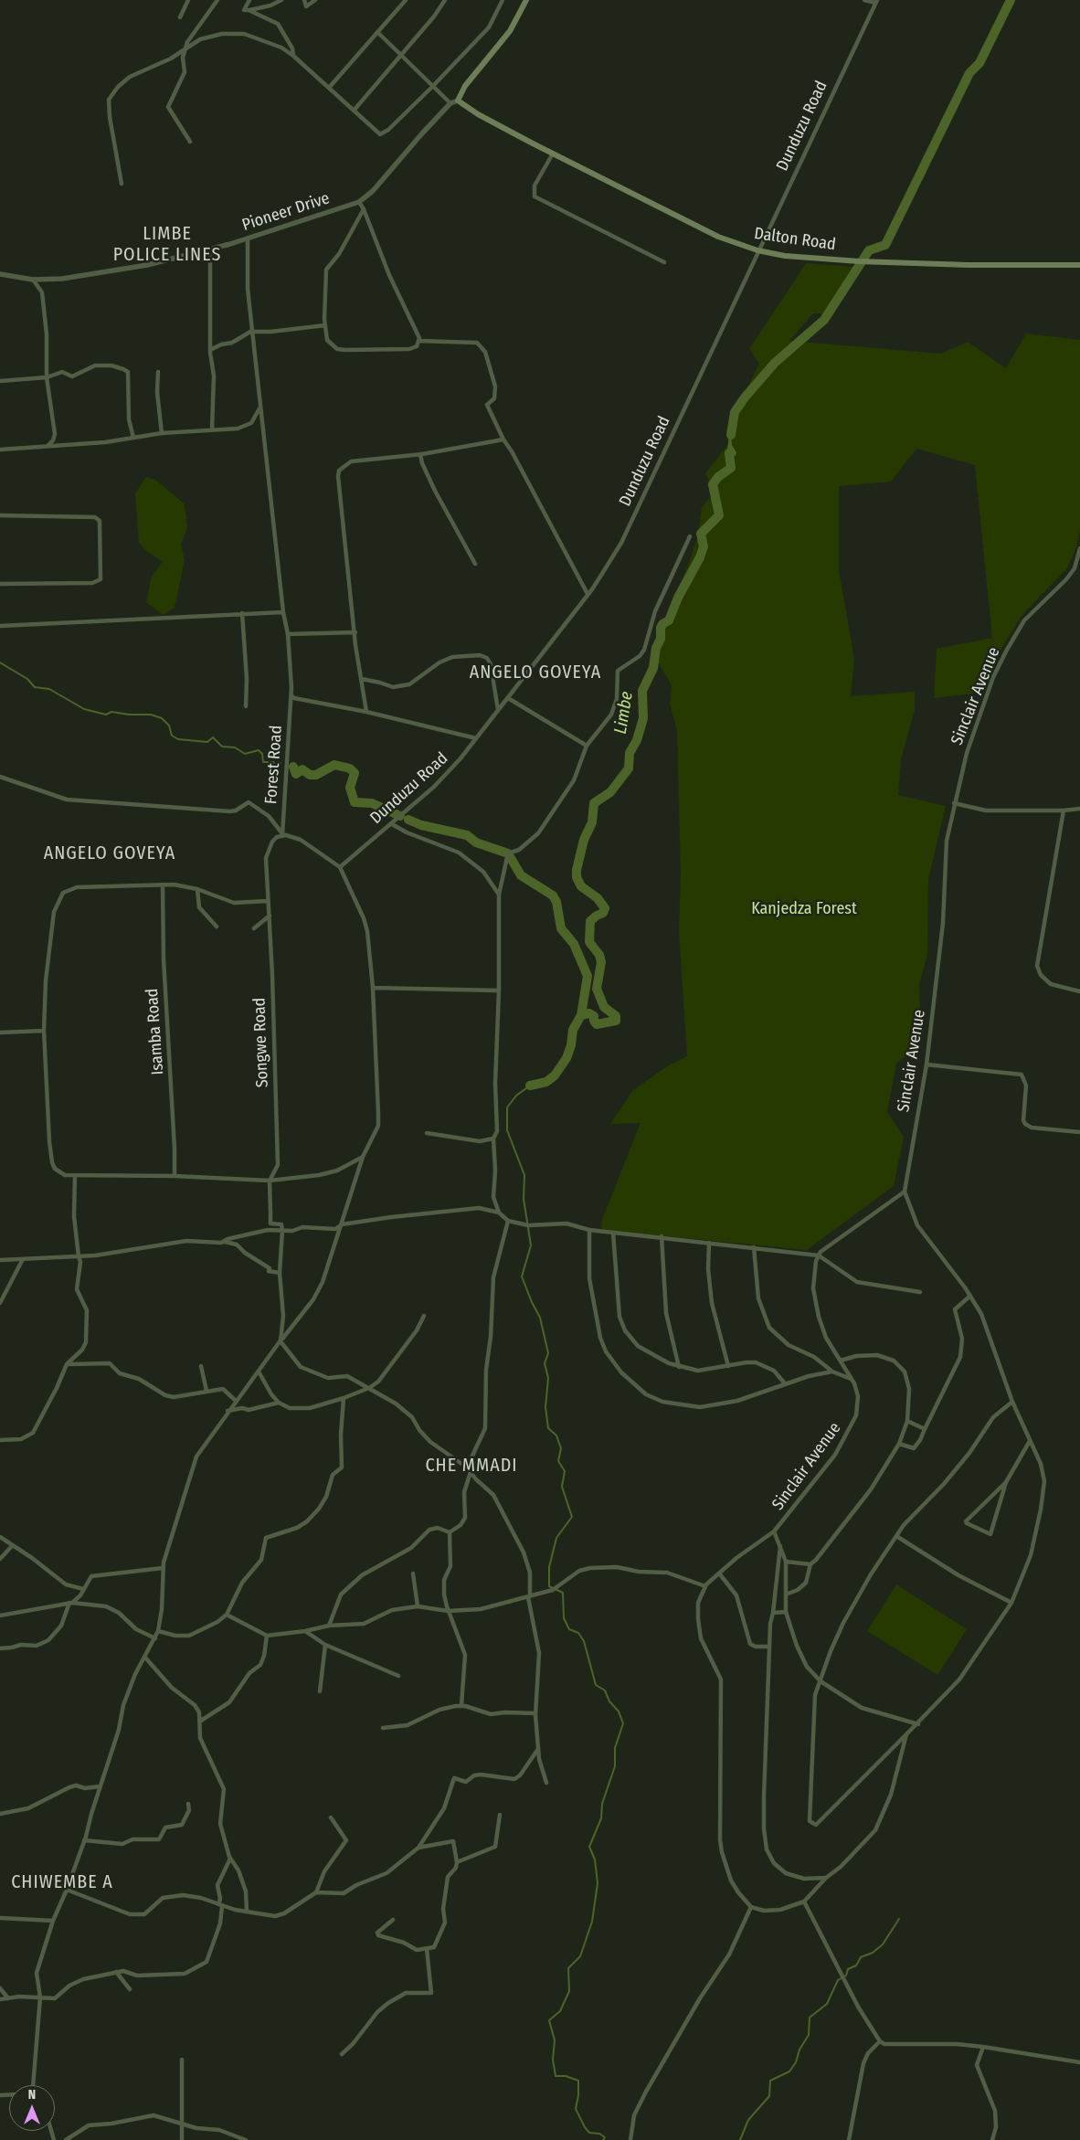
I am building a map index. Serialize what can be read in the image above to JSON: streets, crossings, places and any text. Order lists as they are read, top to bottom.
{
  "streets": {
    "main road": ["Dalton Road"],
    "street": [
      "Dunduzu Road",
      "Pioneer Drive",
      "Sinclair Avenue",
      "Forest Road",
      "Isamba Road",
      "Songwe Road"
    ]
  },
  "crossings": [
    ["Dunduzu Road", "Dalton Road"],
    ["Pioneer Drive", "Dalton Road"],
    ["Pioneer Drive", "Forest Road"],
    ["Forest Road", "Songwe Road"]
  ],
  "districts": [
    "LIMBE POLICE LINES",
    "ANGELO GOVEYA",
    "ANGELO GOVEYA",
    "CHE MMADI",
    "CHIWEMBE A"
  ],
  "water": ["Limbe"],
  "parks": ["Kanjedza Forest"],
  "north": "top"
}
